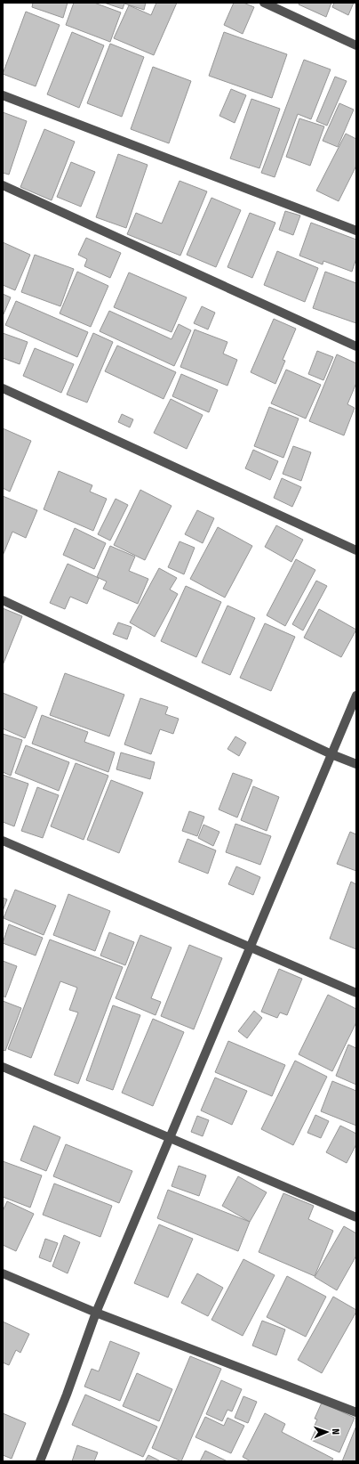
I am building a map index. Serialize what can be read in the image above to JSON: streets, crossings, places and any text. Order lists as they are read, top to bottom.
{
  "north": "right"
}
